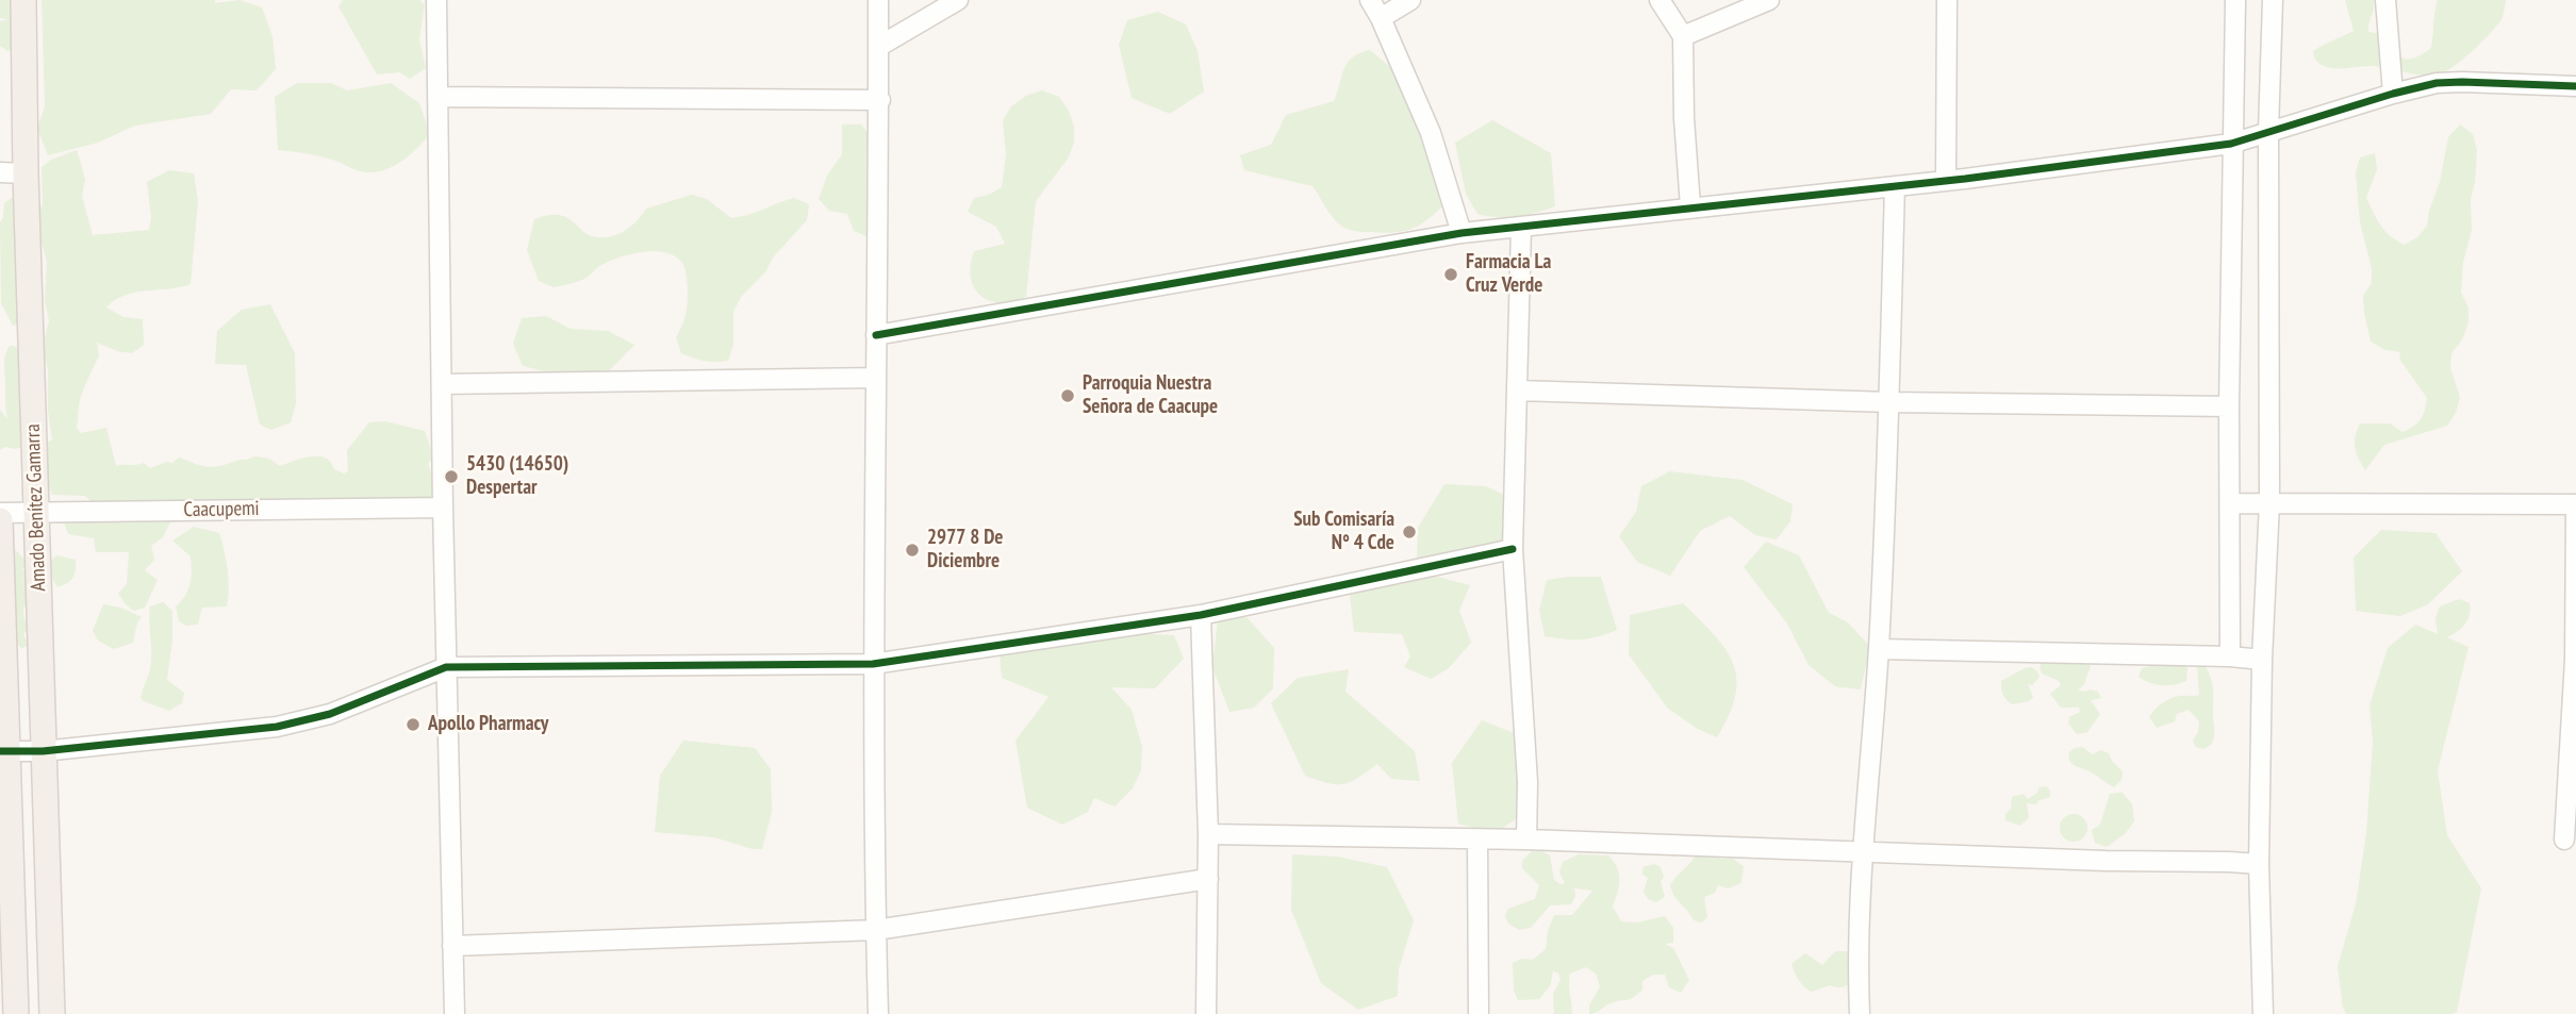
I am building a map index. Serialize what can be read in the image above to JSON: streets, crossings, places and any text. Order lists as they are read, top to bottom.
{
  "streets": {
    "main road": ["Amado Benítez Gamarra"],
    "street": ["Caacupemi"]
  },
  "crossings": [
    ["Amado Benítez Gamarra", "Caacupemi"]
  ],
  "places": [
    "Farmacia La Cruz Verde",
    "Parroquia Nuestra Señora de Caacupe",
    "5430 (14650) Despertar",
    "Sub Comisaría N° 4 Cde",
    "2977 8 De Diciembre",
    "Apollo Pharmacy"
  ]
}
